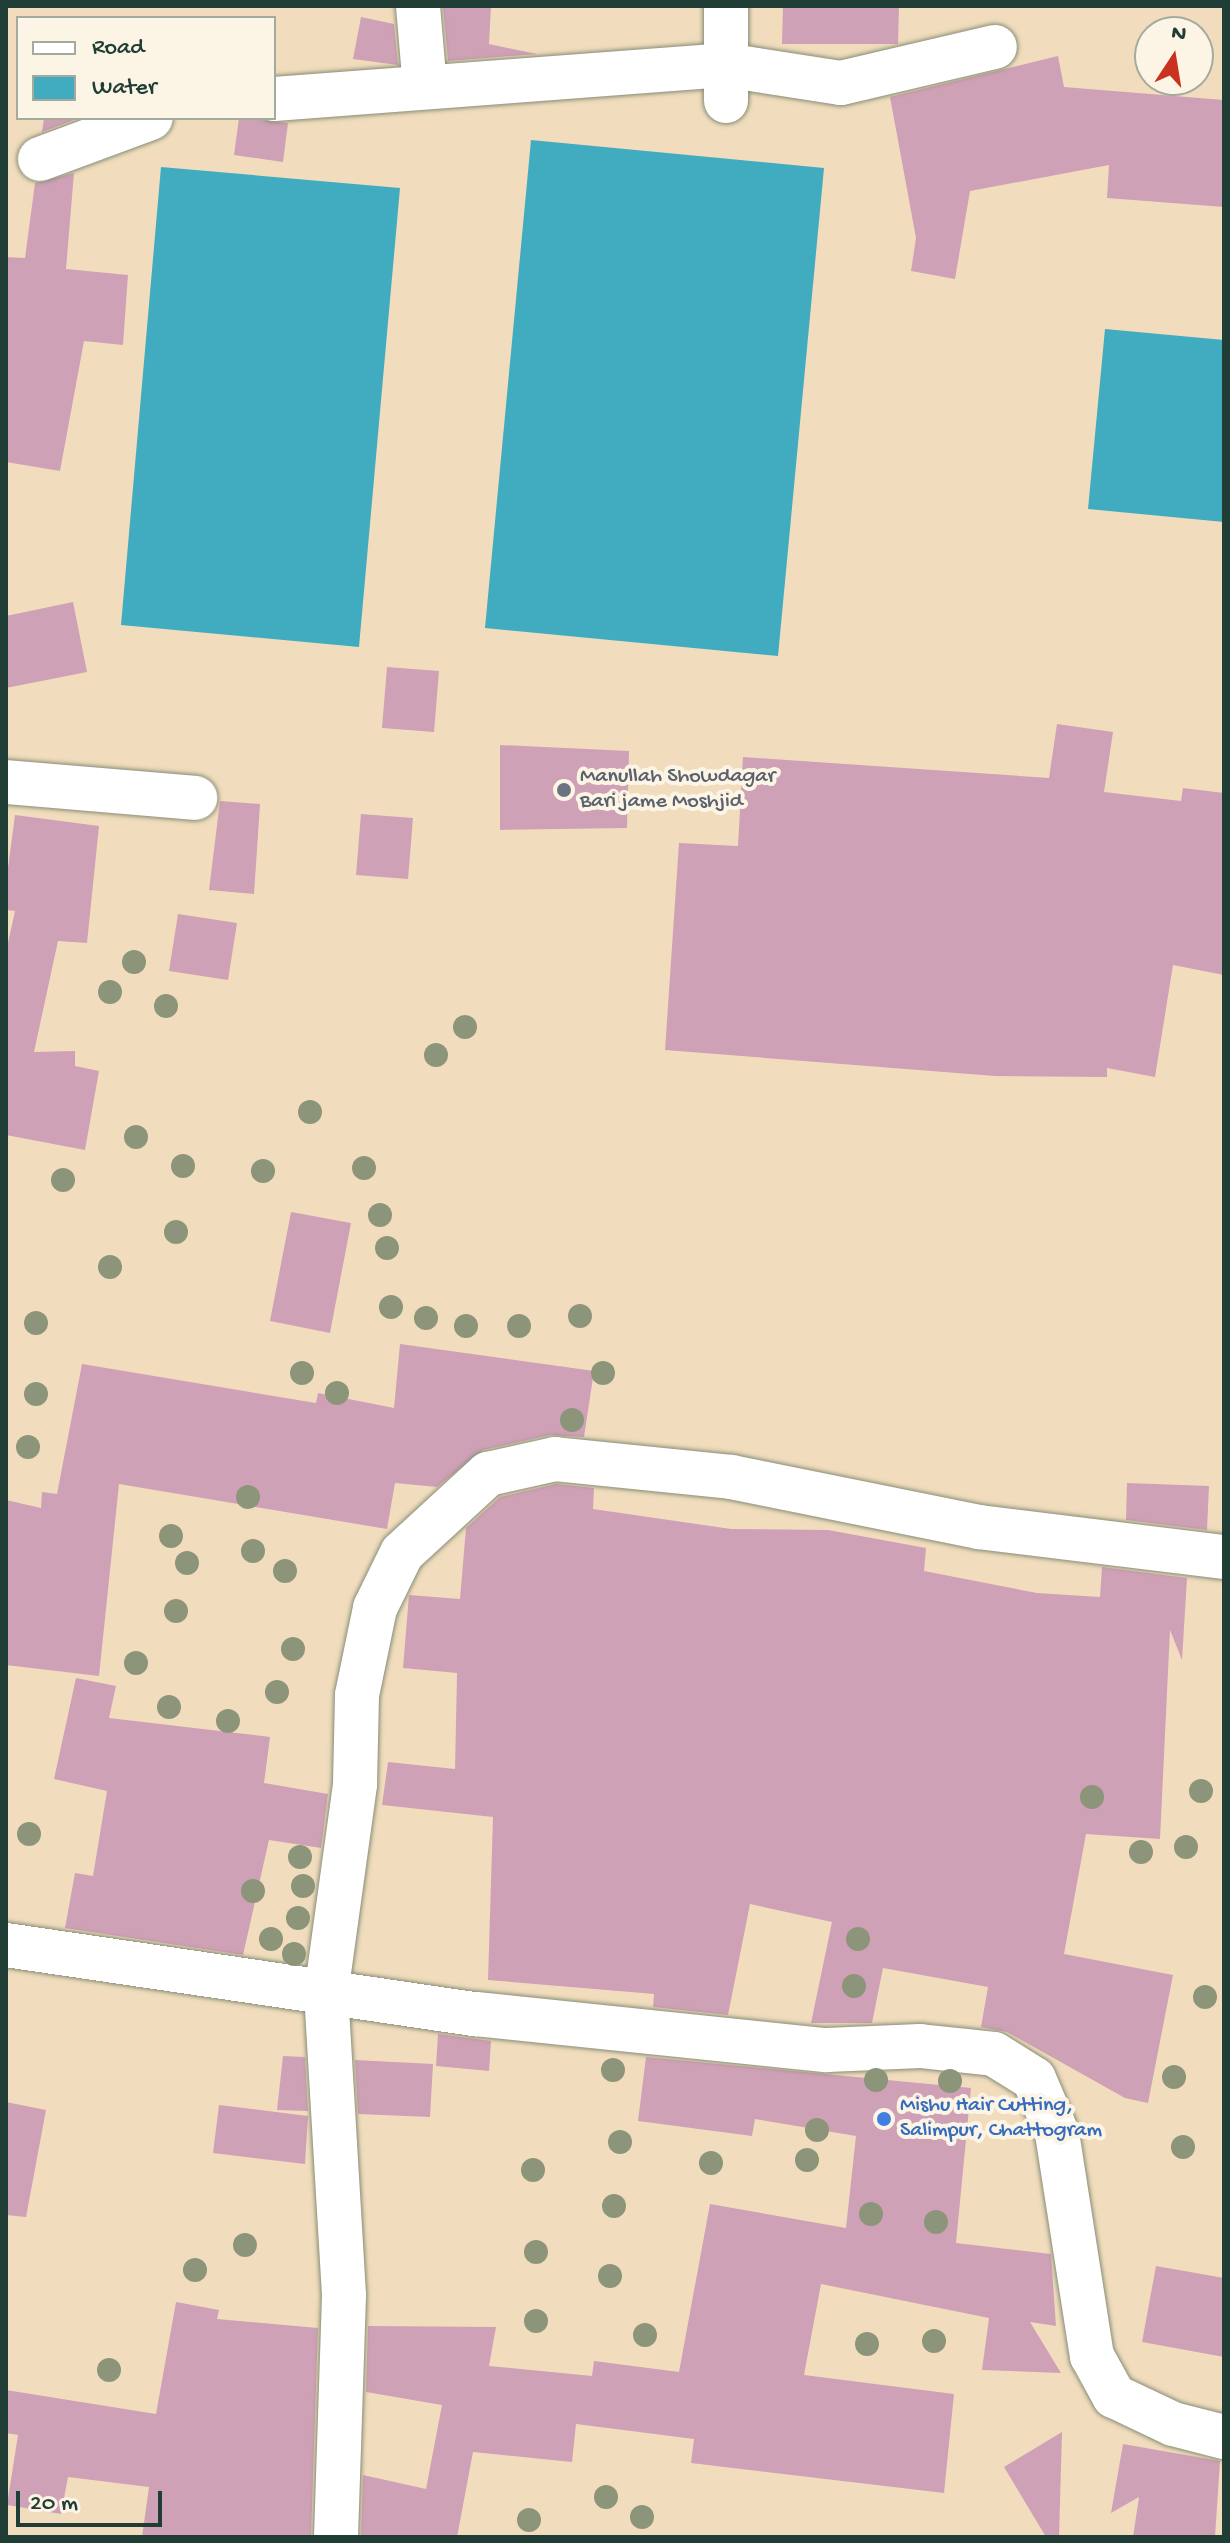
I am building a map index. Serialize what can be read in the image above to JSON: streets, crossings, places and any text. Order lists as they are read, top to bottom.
{
  "places": ["Manullah Showdagar Bari jame Moshjid", "Mishu Hair Cutting, Salimpur, Chattogram"],
  "legend": ["Road", "Water"],
  "scale_bar": "20 m",
  "north": "top"
}
